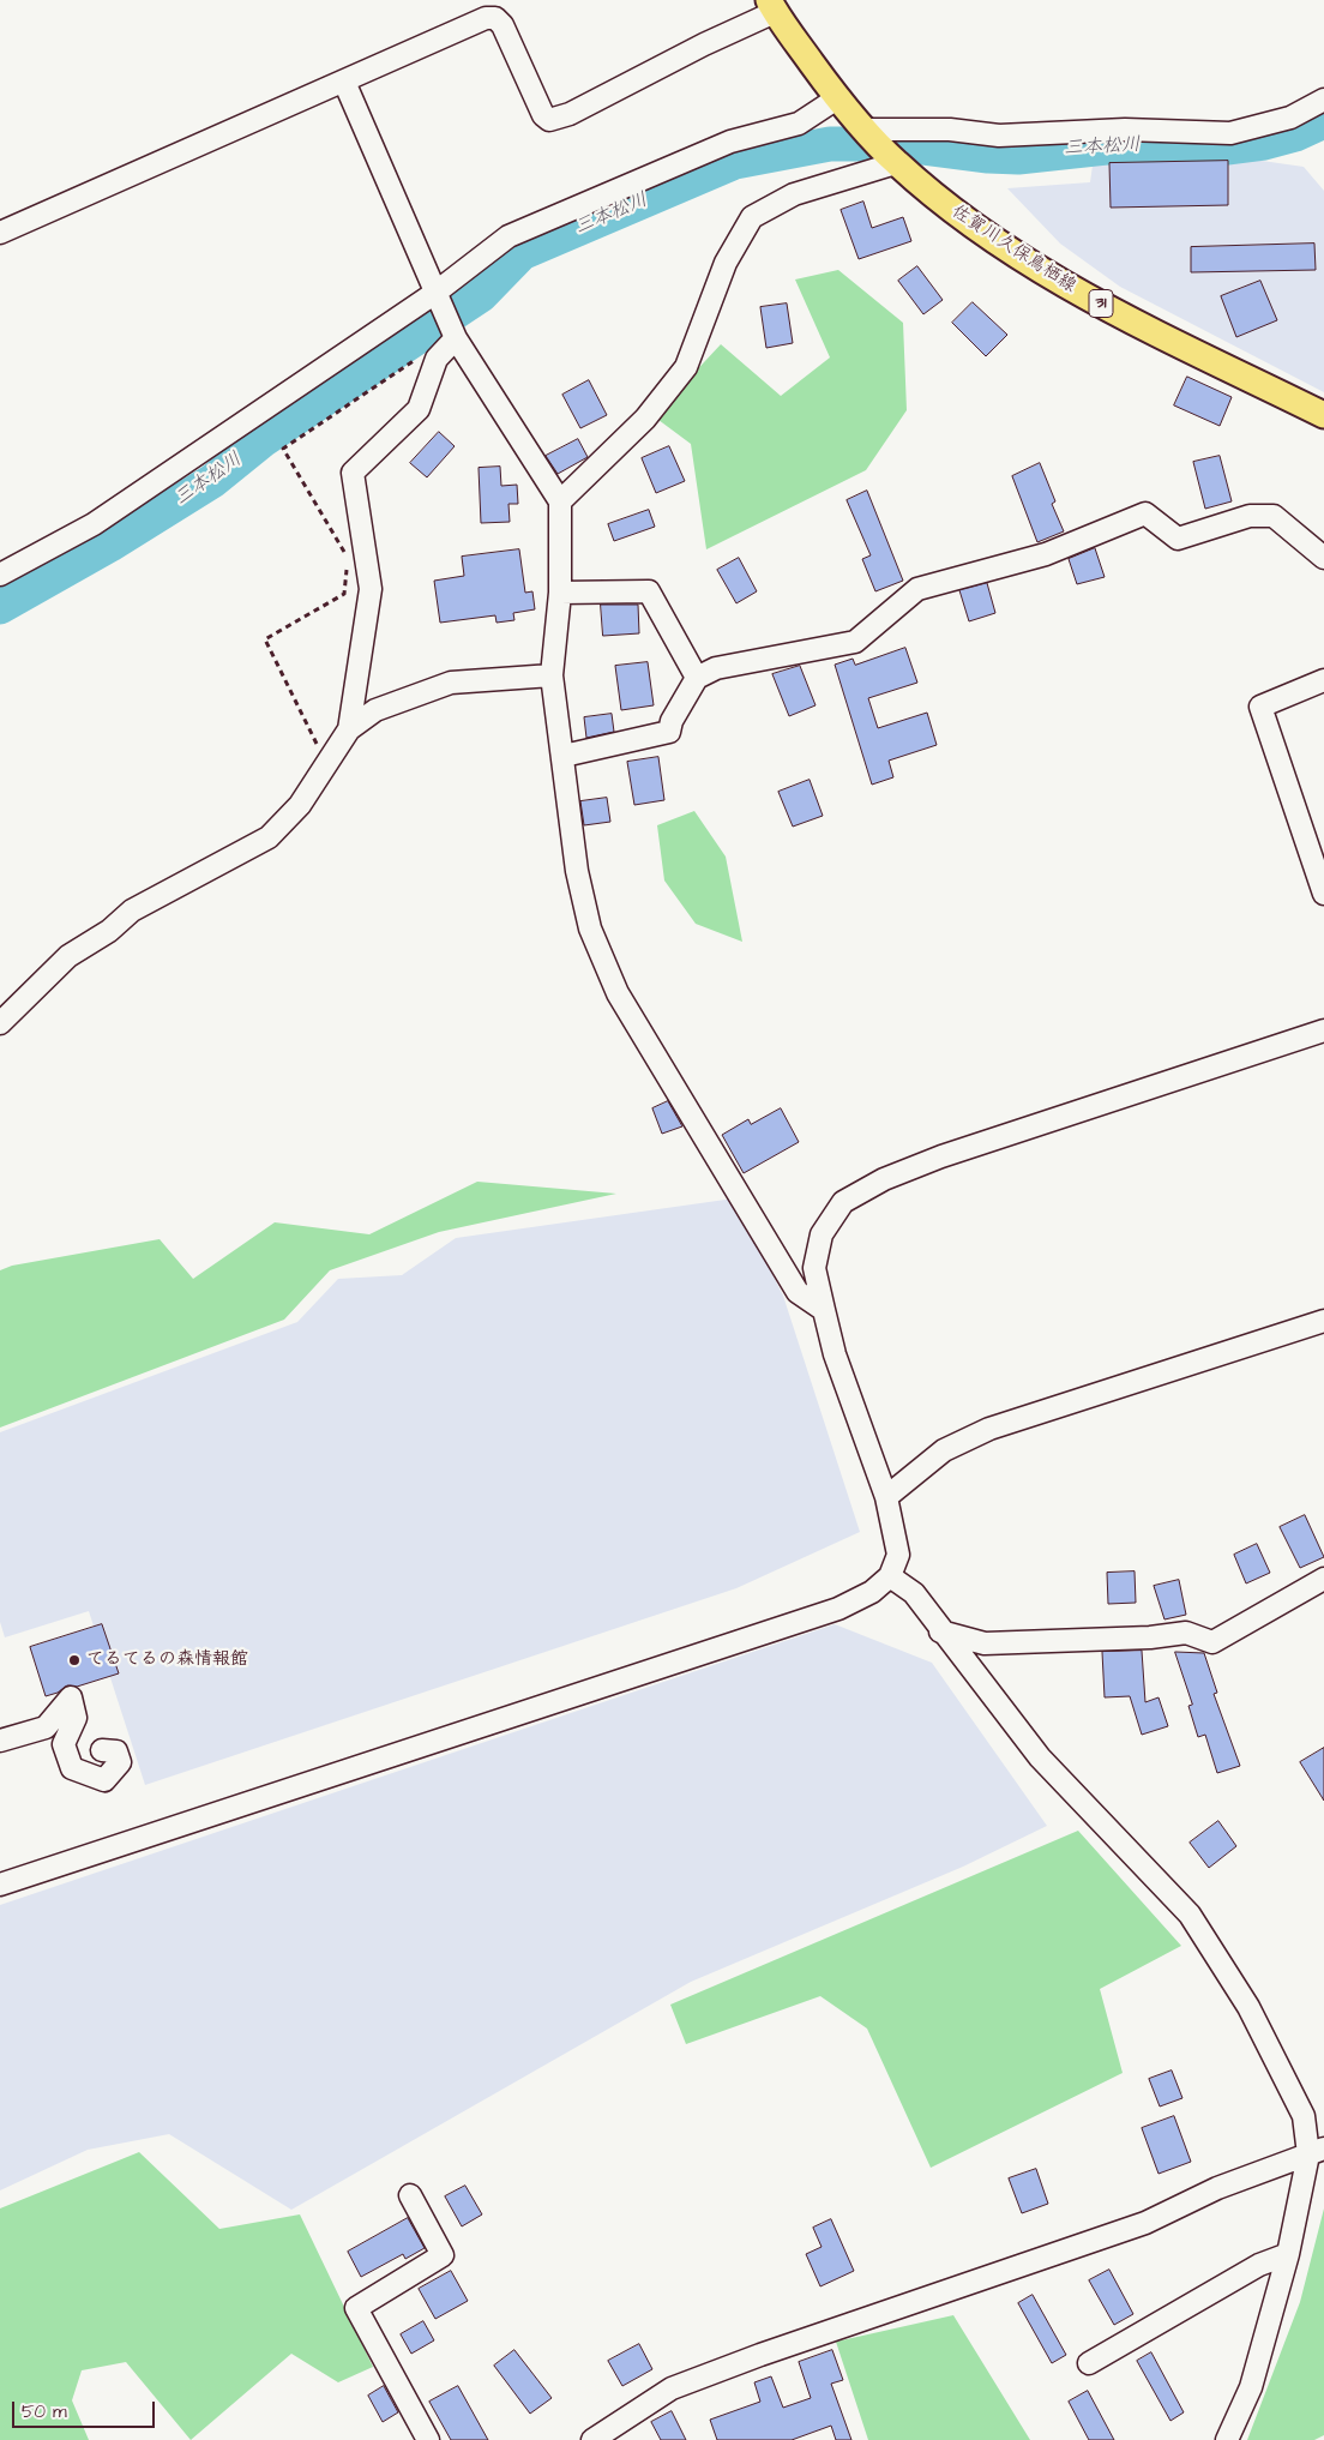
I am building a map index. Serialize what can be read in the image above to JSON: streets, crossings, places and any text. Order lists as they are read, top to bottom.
{
  "streets": {
    "main road": ["佐賀川久保鳥栖線", "31"]
  },
  "water": ["三本松川"],
  "places": ["てるてるの森情報館"],
  "scale_bar": "50 m"
}
